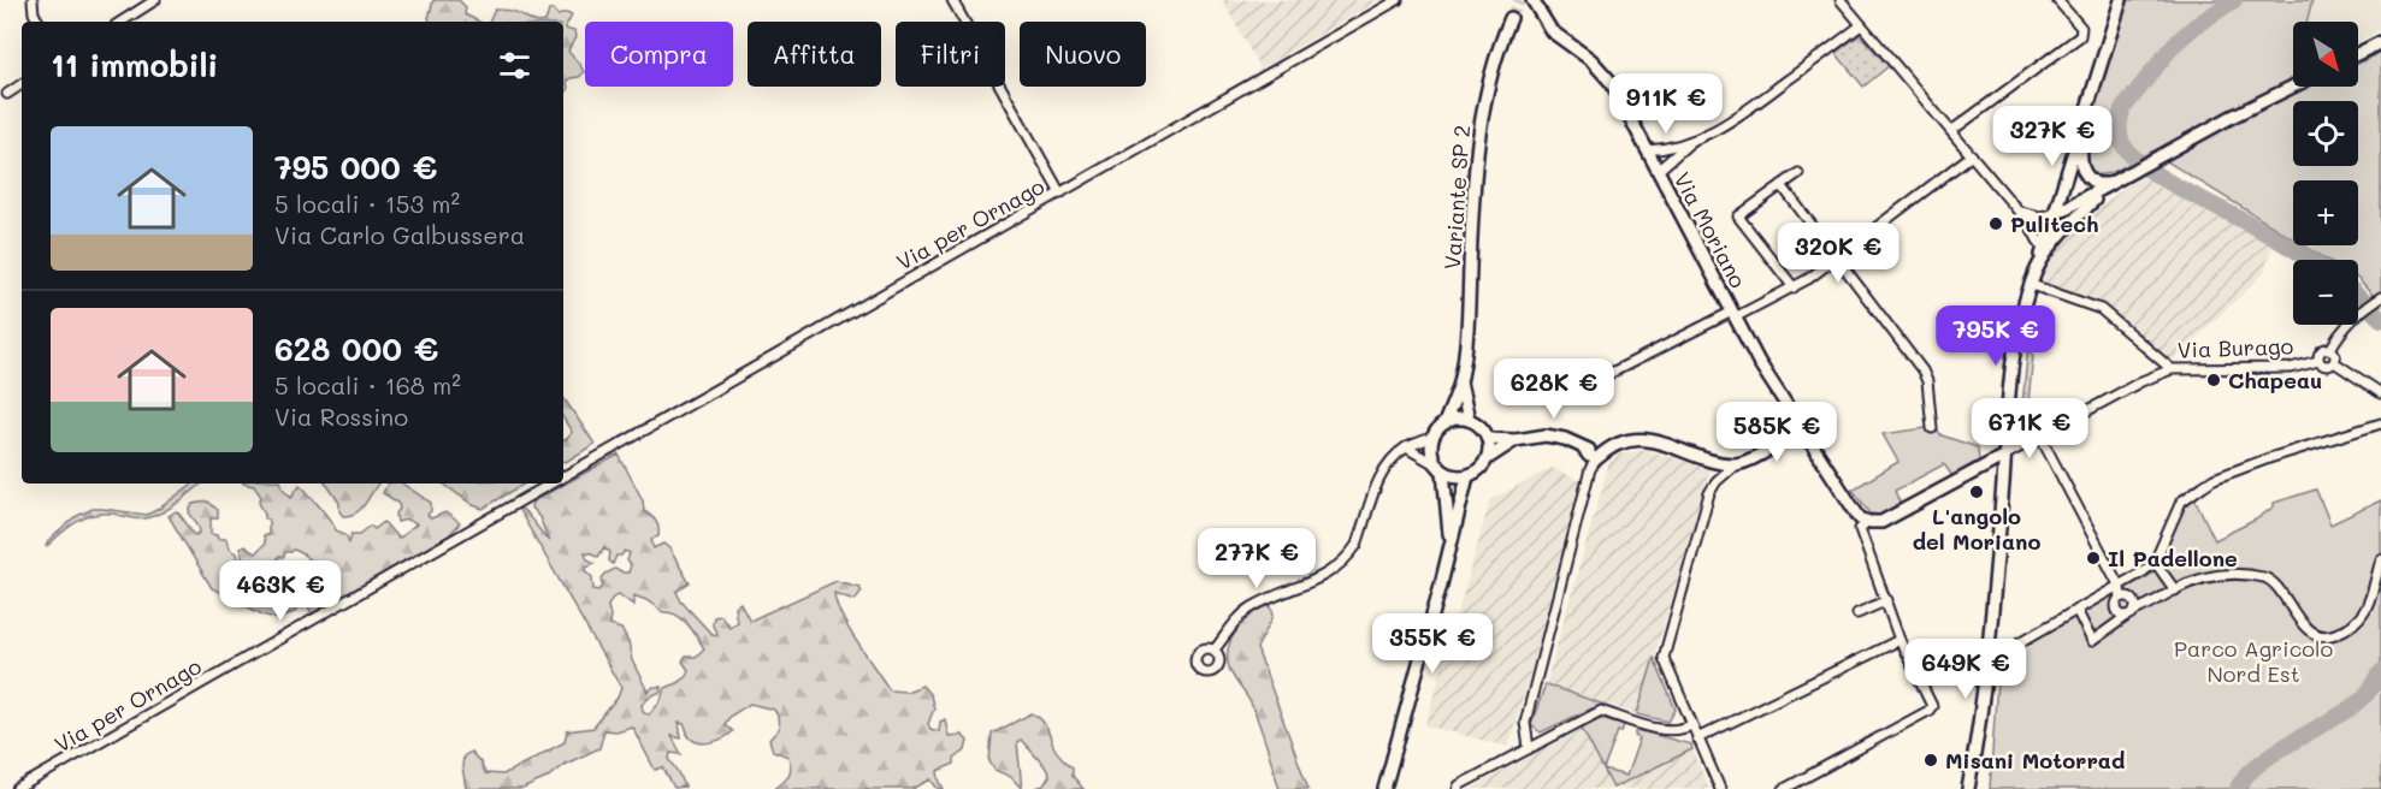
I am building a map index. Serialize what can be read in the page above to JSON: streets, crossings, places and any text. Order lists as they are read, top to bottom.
{
  "streets": {
    "street": [
      "Variante SP 2",
      "Via per Ornago",
      "Via Moriano",
      "Via Burago"
    ]
  },
  "crossings": [
    ["Via Moriano", "Via Burago"]
  ],
  "parks": ["Parco Agricolo Nord Est"],
  "places": [
    "Pulitech",
    "Chapeau",
    "L'angolo del Moriano",
    "Il Padellone",
    "Misani Motorrad"
  ],
  "north": "bottom right",
  "page": {
    "map_buttons": ["+", "−"],
    "chip": [
      "Compra",
      "Affitta",
      "Filtri",
      "Nuovo"
    ],
    "heading": "11 immobili",
    "price": [
      "911K €",
      "327K €",
      "320K €",
      "795K €",
      "628K €",
      "671K €",
      "585K €",
      "277K €",
      "463K €",
      "355K €",
      "649K €"
    ],
    "list": [
      {
        "name": "795 000 €",
        "note": "5 locali · 153 m² · Via Carlo Galbussera"
      },
      {
        "name": "628 000 €",
        "note": "5 locali · 168 m² · Via Rossino"
      }
    ]
  }
}
